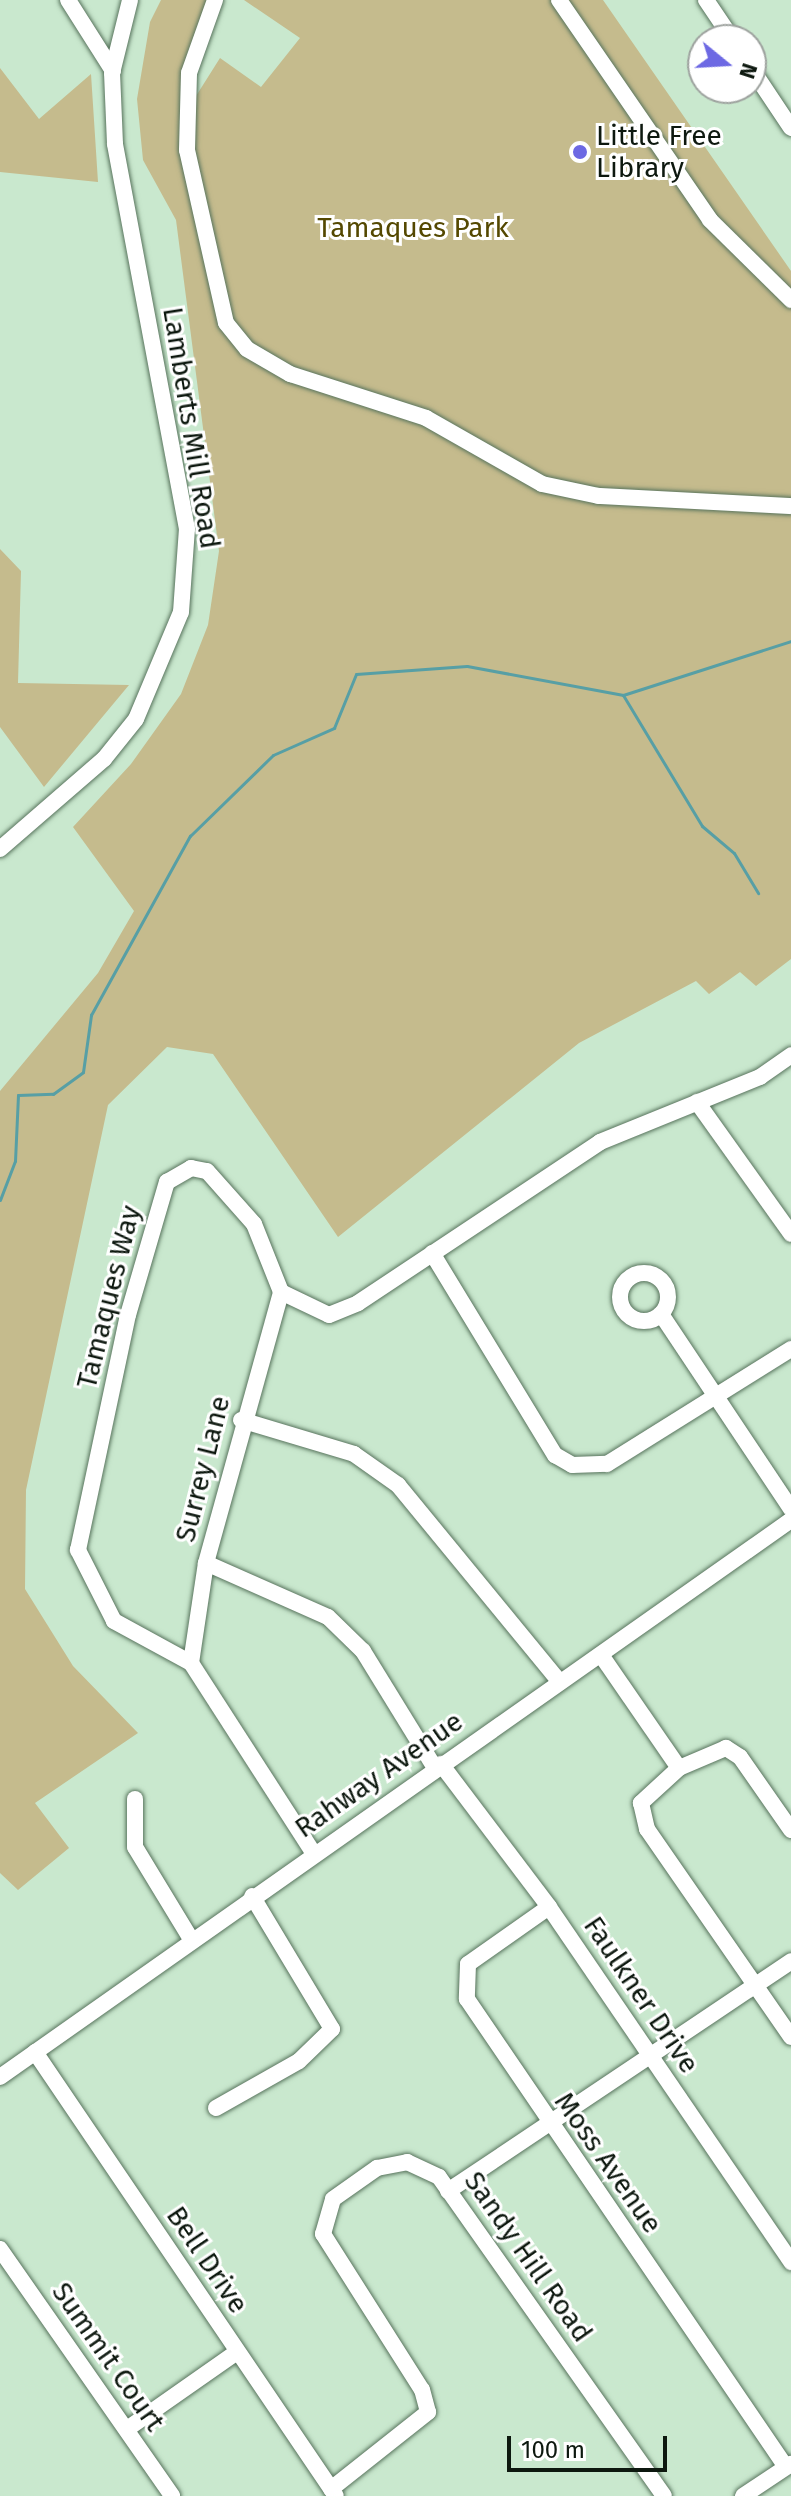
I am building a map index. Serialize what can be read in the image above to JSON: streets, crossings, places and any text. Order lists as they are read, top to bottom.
{
  "streets": {
    "street": [
      "Lamberts Mill Road",
      "Tamaques Way",
      "Surrey Lane",
      "Rahway Avenue",
      "Faulkner Drive",
      "Moss Avenue",
      "Sandy Hill Road",
      "Bell Drive",
      "Summit Court"
    ]
  },
  "crossings": [
    ["Tamaques Way", "Surrey Lane"],
    ["Surrey Lane", "Faulkner Drive"],
    ["Rahway Avenue", "Faulkner Drive"],
    ["Rahway Avenue", "Bell Drive"],
    ["Faulkner Drive", "Moss Avenue"],
    ["Sandy Hill Road", "Bell Drive"]
  ],
  "parks": ["Tamaques Park"],
  "places": ["Little Free Library"],
  "scale_bar": "100 m",
  "north": "right"
}
